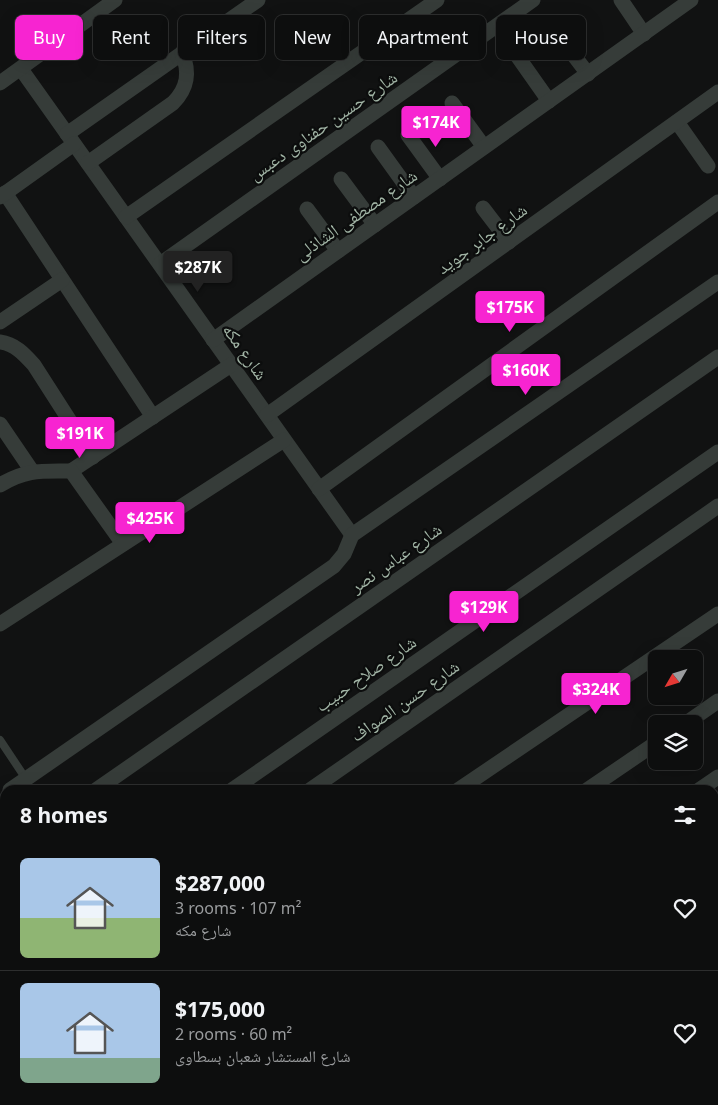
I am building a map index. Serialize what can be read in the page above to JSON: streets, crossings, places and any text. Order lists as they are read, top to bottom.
{
  "streets": {
    "street": [
      "شارع حسين حفناوى دعبس",
      "شارع مصطفى الشاذلى",
      "شارع جابر جويد",
      "شارع مكه",
      "شارع عباس نصر",
      "شارع صلاح حبيب",
      "شارع حسن الصواف"
    ]
  },
  "crossings": [
    ["شارع حسين حفناوى دعبس", "شارع مكه"],
    ["شارع مصطفى الشاذلى", "شارع مكه"],
    ["شارع جابر جويد", "شارع مكه"]
  ],
  "north": "bottom left",
  "page": {
    "chip": [
      "Buy",
      "Rent",
      "Filters",
      "New",
      "Apartment",
      "House"
    ],
    "price": [
      "$174K",
      "$287K",
      "$175K",
      "$160K",
      "$191K",
      "$425K",
      "$129K",
      "$324K"
    ],
    "heading": "8 homes",
    "list": [
      {
        "name": "$287,000",
        "note": "3 rooms · 107 m² · شارع مكه"
      },
      {
        "name": "$175,000",
        "note": "2 rooms · 60 m² · شارع المستشار شعبان بسطاوى"
      }
    ]
  }
}
